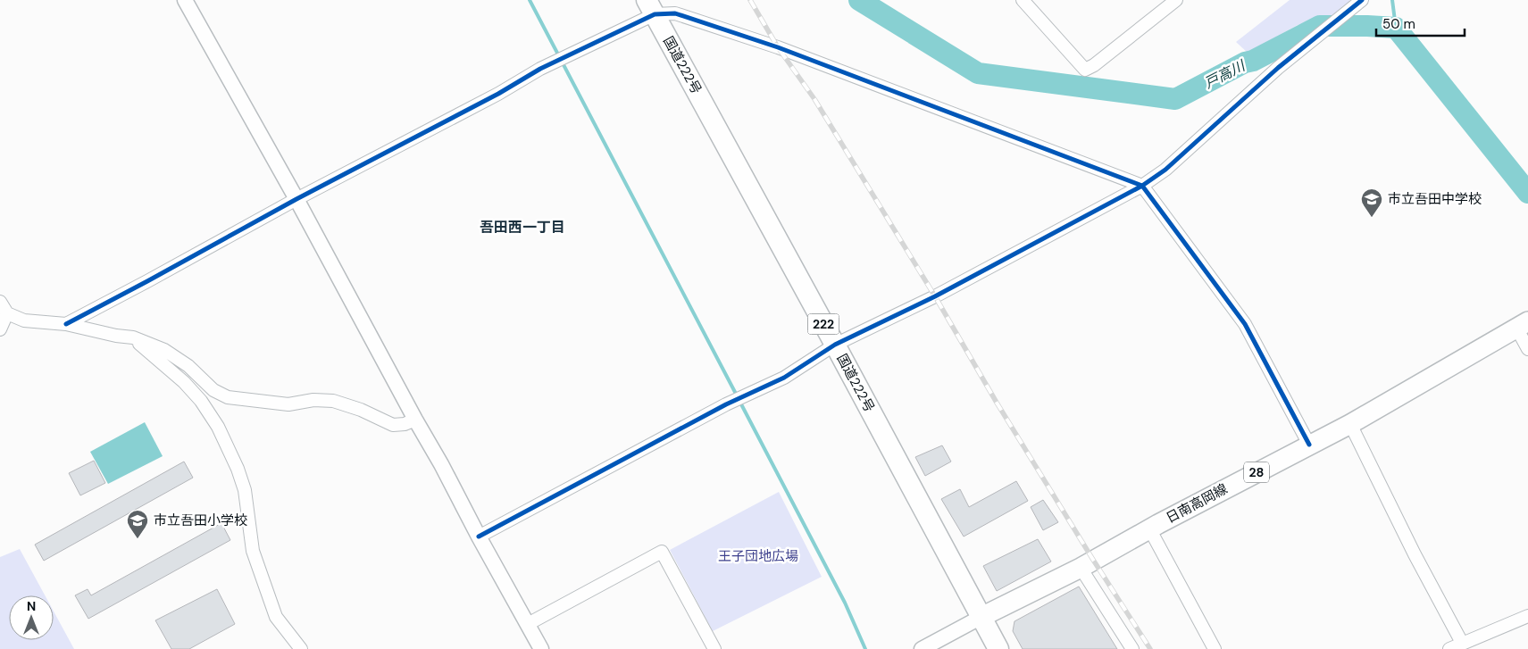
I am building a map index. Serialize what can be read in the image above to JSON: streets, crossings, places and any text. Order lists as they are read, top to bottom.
{
  "streets": {
    "highway": ["国道222号", "222"],
    "main road": ["28", "日南高岡線"]
  },
  "crossings": [
    ["国道222号", "日南高岡線"]
  ],
  "districts": ["吾田西一丁目"],
  "water": ["戸高川"],
  "parks": ["王子団地広場"],
  "places": {
    "school or university": ["市立吾田中学校", "市立吾田小学校"]
  },
  "scale_bar": "50 m",
  "north": "top"
}
